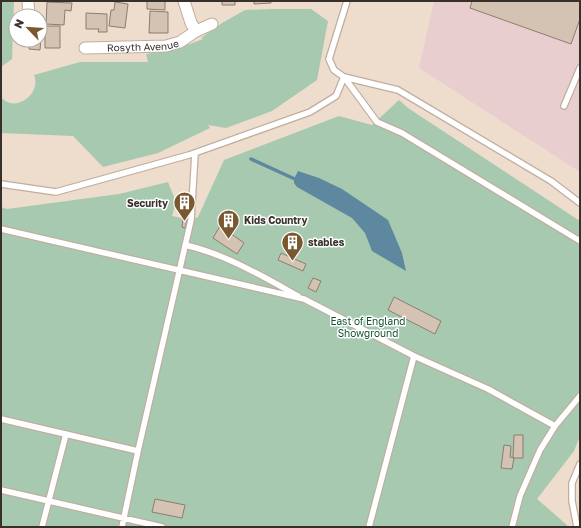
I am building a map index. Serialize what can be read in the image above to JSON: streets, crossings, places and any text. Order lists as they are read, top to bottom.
{
  "streets": {
    "street": ["Rosyth Avenue"]
  },
  "parks": ["East of England Showground"],
  "places": {
    "building": ["Security", "Kids Country", "stables"]
  },
  "north": "top left"
}
